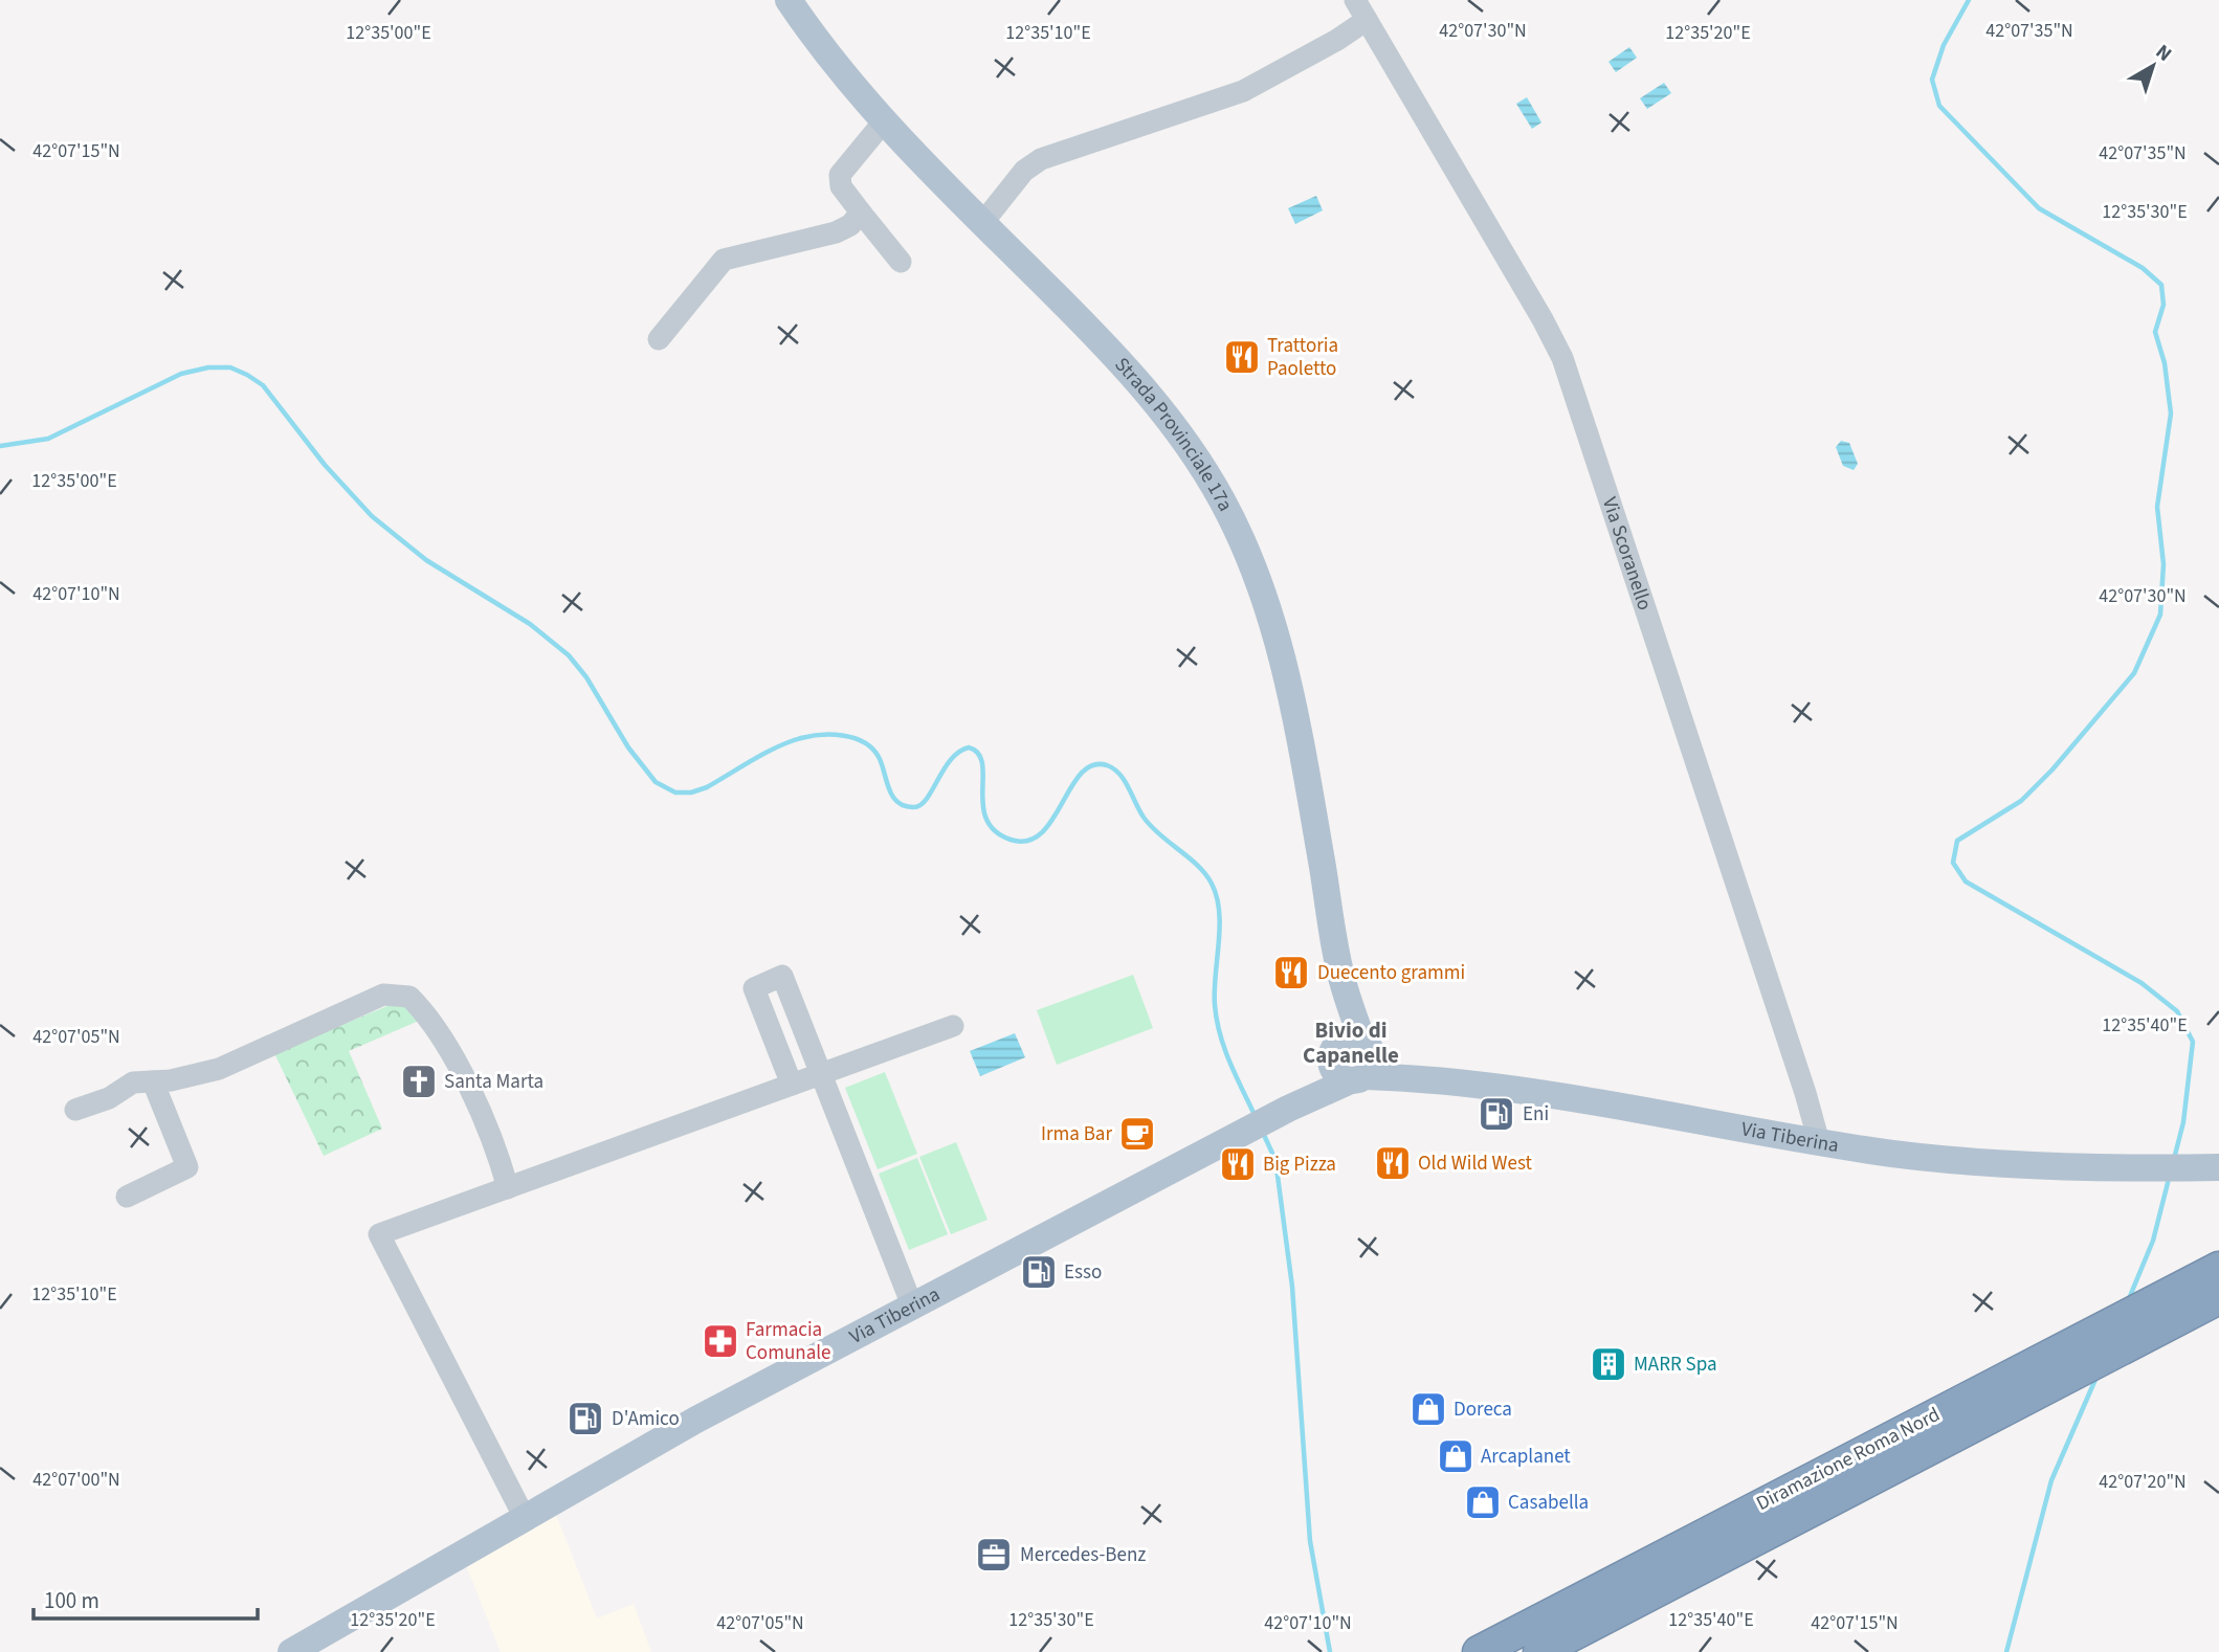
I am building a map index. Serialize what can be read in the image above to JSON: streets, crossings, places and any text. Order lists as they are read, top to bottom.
{
  "streets": {
    "highway": ["Diramazione Roma Nord"],
    "main road": ["Strada Provinciale 17a", "Via Tiberina"],
    "street": ["Via Scoranello"]
  },
  "crossings": [
    ["Strada Provinciale 17a", "Via Tiberina"],
    ["Via Scoranello", "Via Tiberina"]
  ],
  "districts": ["Bivio di Capanelle"],
  "places": {
    "restaurant": [
      "Trattoria Paoletto",
      "Duecento grammi",
      "Old Wild West",
      "Big Pizza"
    ],
    "church": ["Santa Marta"],
    "fuel station": ["Eni", "Esso", "D'Amico"],
    "cafe": ["Irma Bar"],
    "pharmacy": ["Farmacia Comunale"],
    "building": ["MARR Spa"],
    "shop": ["Doreca", "Arcaplanet", "Casabella"],
    "office": ["Mercedes-Benz"]
  },
  "scale_bar": "100 m",
  "north": "top right",
  "coordinates": [
    "42°07'35\"N",
    "42°07'30\"N",
    "12°35'00\"E",
    "12°35'10\"E",
    "12°35'20\"E",
    "42°07'15\"N",
    "12°35'30\"E",
    "42°07'10\"N",
    "12°35'40\"E",
    "42°07'05\"N",
    "42°07'00\"N",
    "42°07'20\"N"
  ]
}
